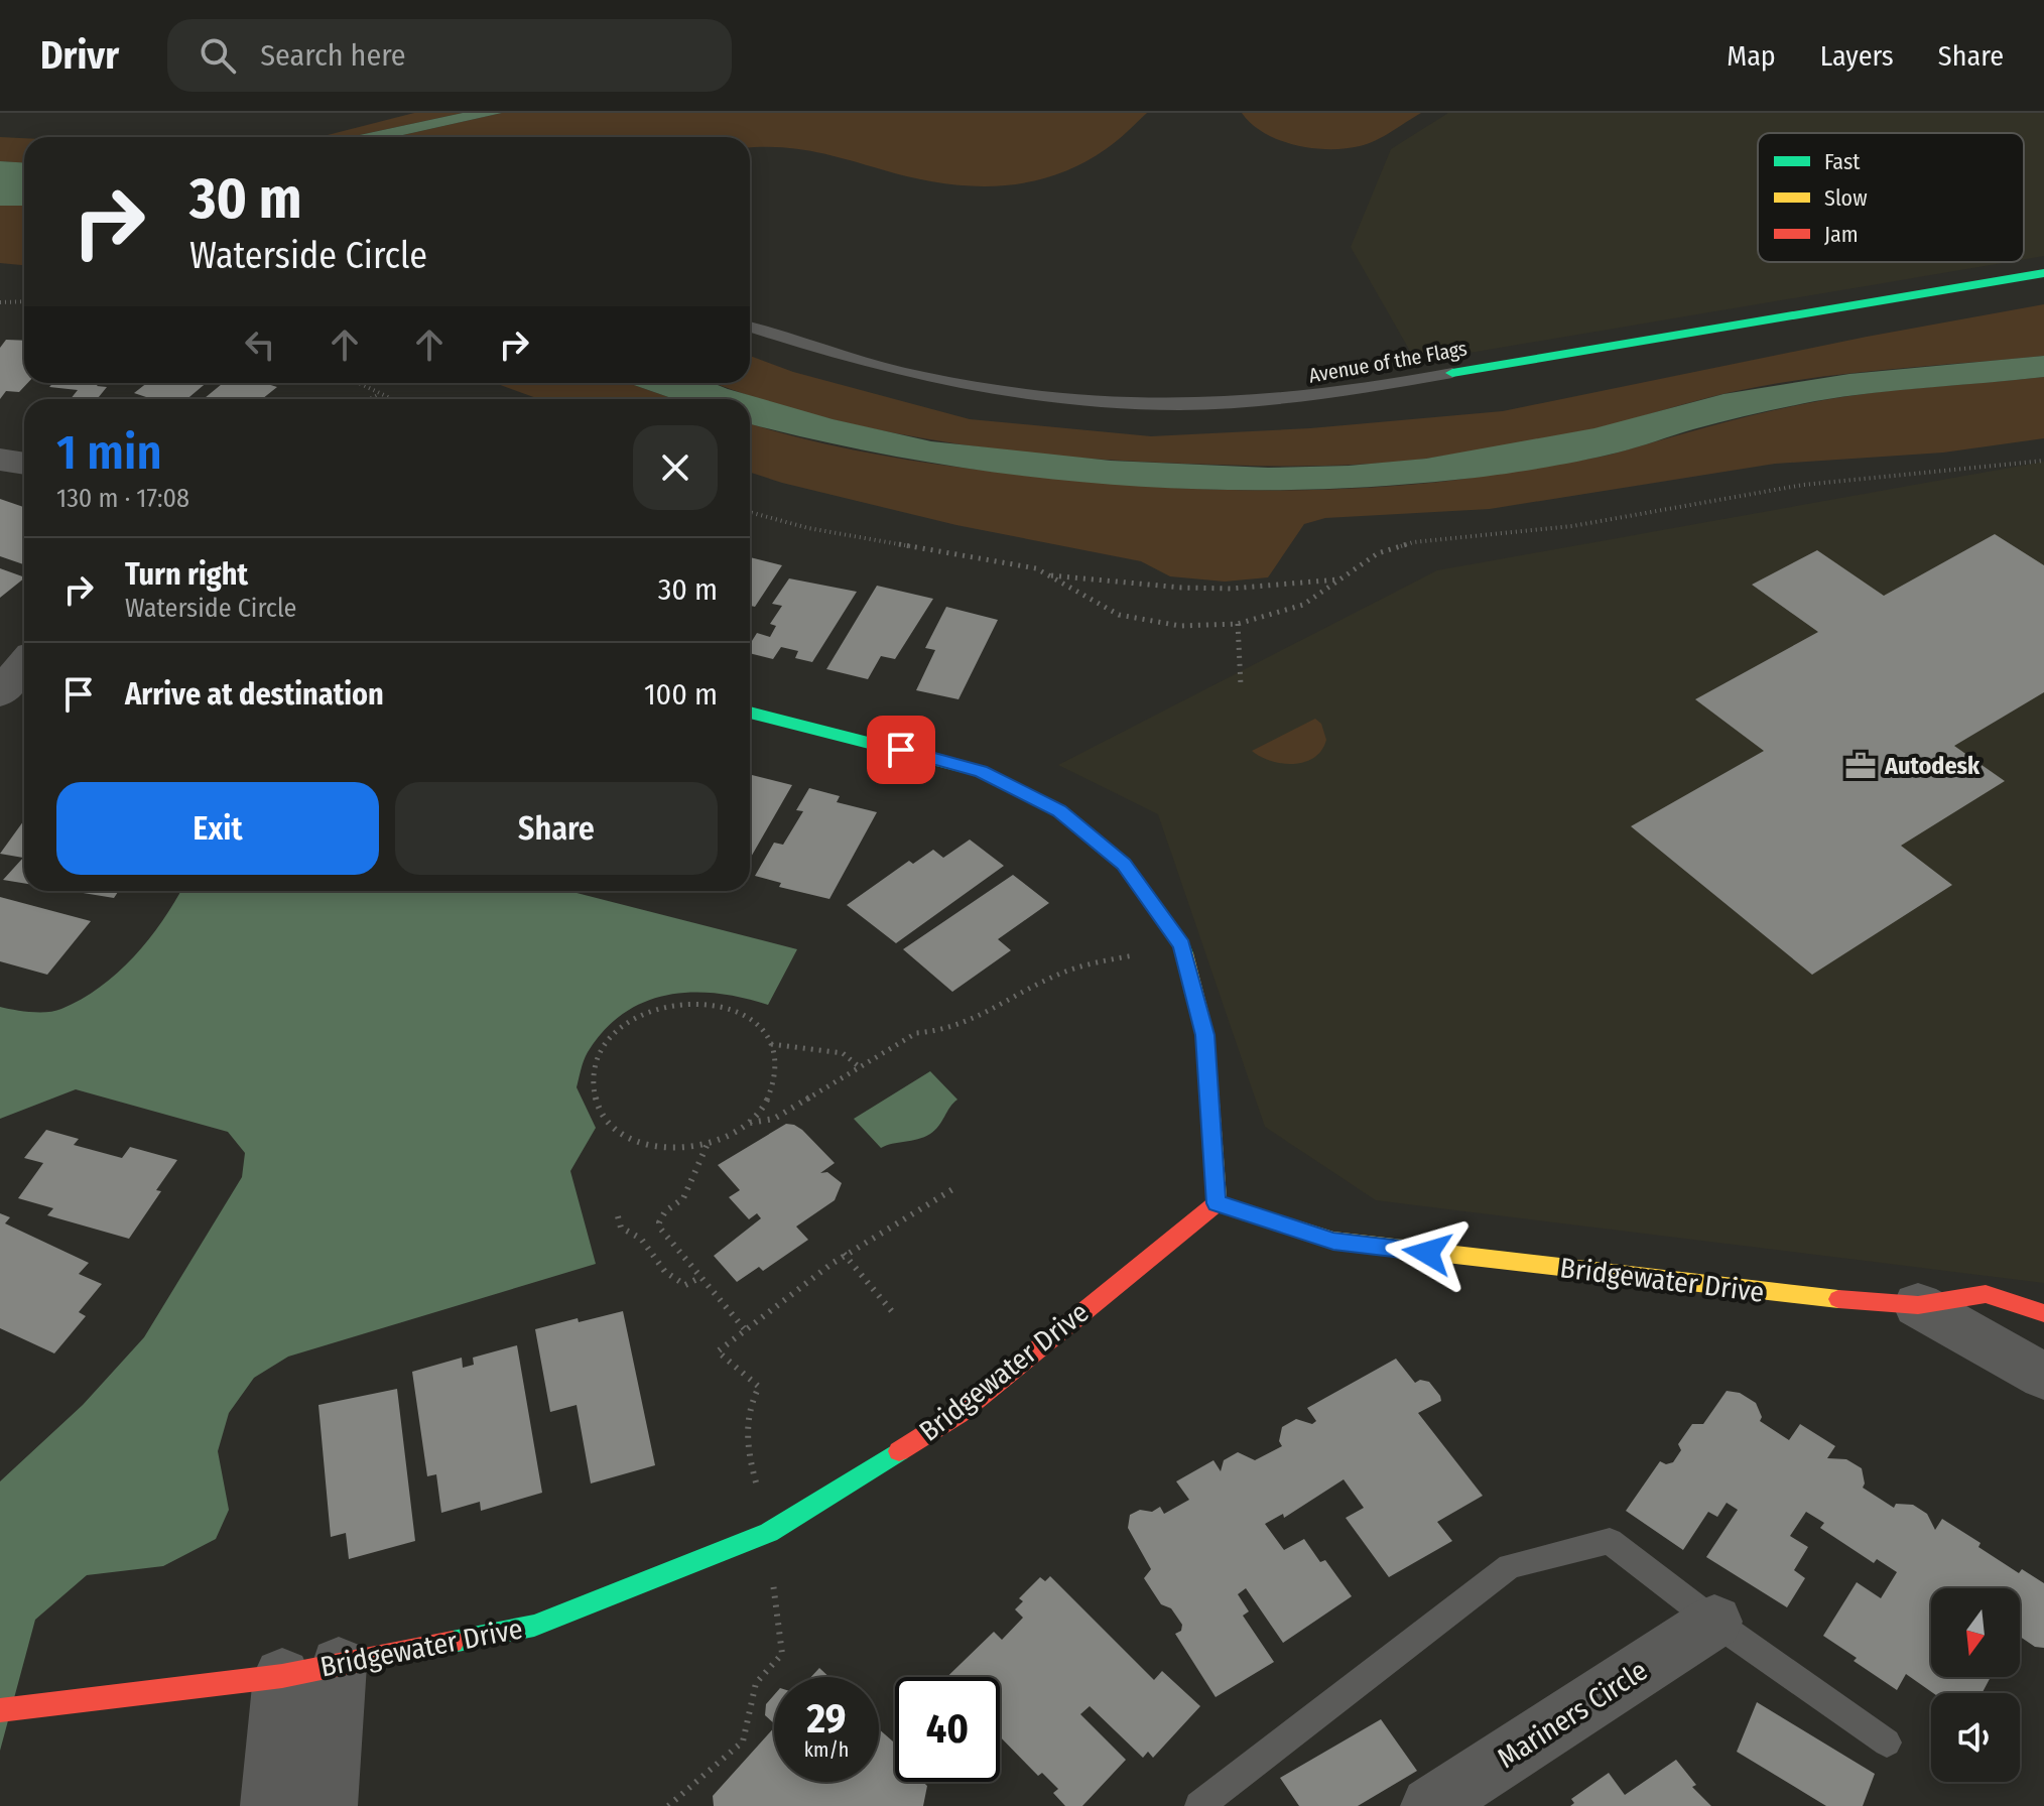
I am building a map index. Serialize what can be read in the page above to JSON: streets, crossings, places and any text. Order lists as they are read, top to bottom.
{
  "streets": {
    "street": ["Avenue of the Flags", "Bridgewater Drive", "Mariners Circle"]
  },
  "places": {
    "office": ["Autodesk"]
  },
  "legend": ["Fast", "Slow", "Jam"],
  "north": "bottom",
  "page": {
    "header": "Drivr",
    "search": "Search here",
    "nav": ["Map", "Layers", "Share"],
    "turn": ["30 m", "Waterside Circle"],
    "heading": ["1 min", "130 m · 17:08"],
    "list": [
      {
        "name": "Turn right",
        "note": "Waterside Circle",
        "value": "30 m"
      },
      {
        "name": "Arrive at destination",
        "value": "100 m"
      }
    ],
    "buttons": ["Exit", "Share"],
    "speed": "29 km/h",
    "limit": "40"
  }
}
